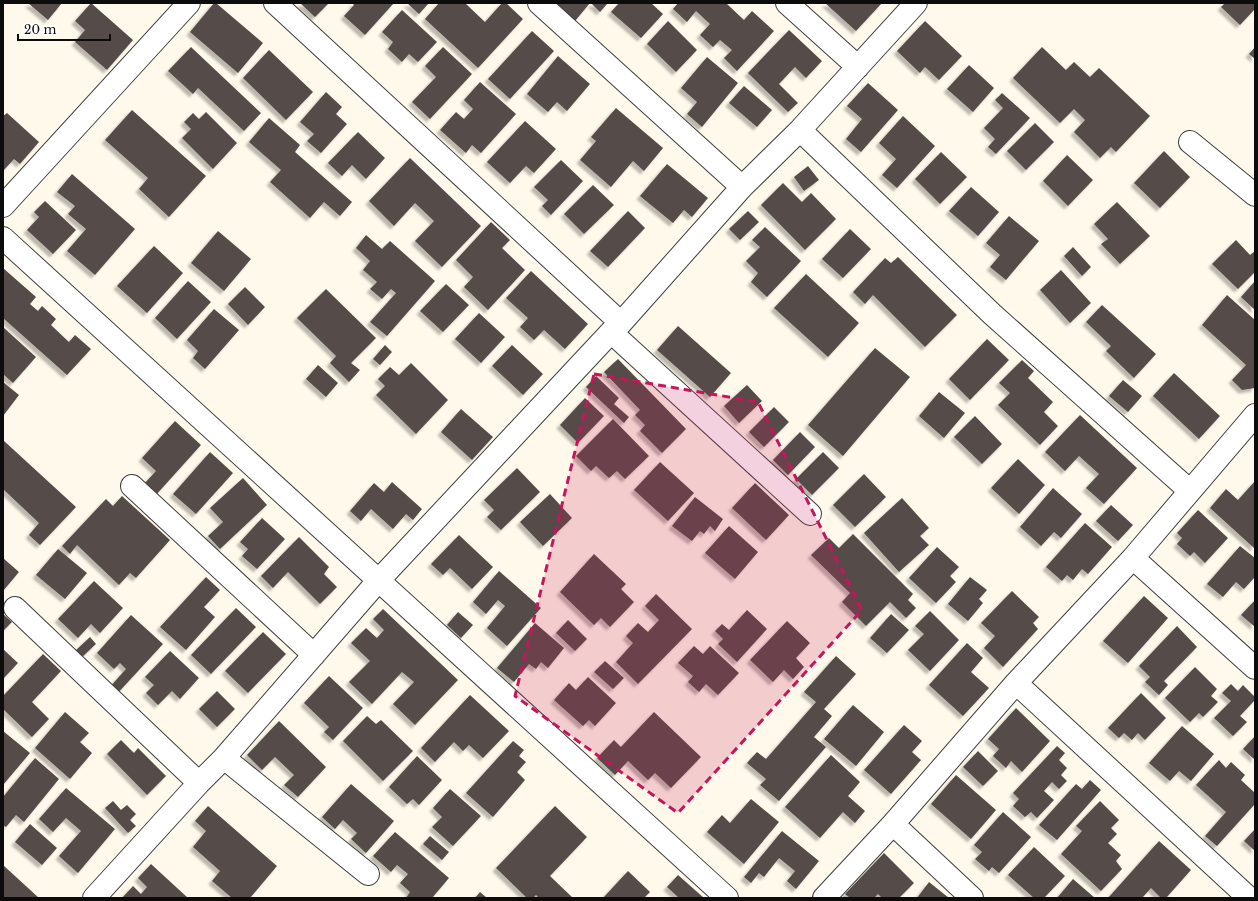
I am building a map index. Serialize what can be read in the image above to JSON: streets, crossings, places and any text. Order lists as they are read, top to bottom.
{
  "scale_bar": "20 m"
}
